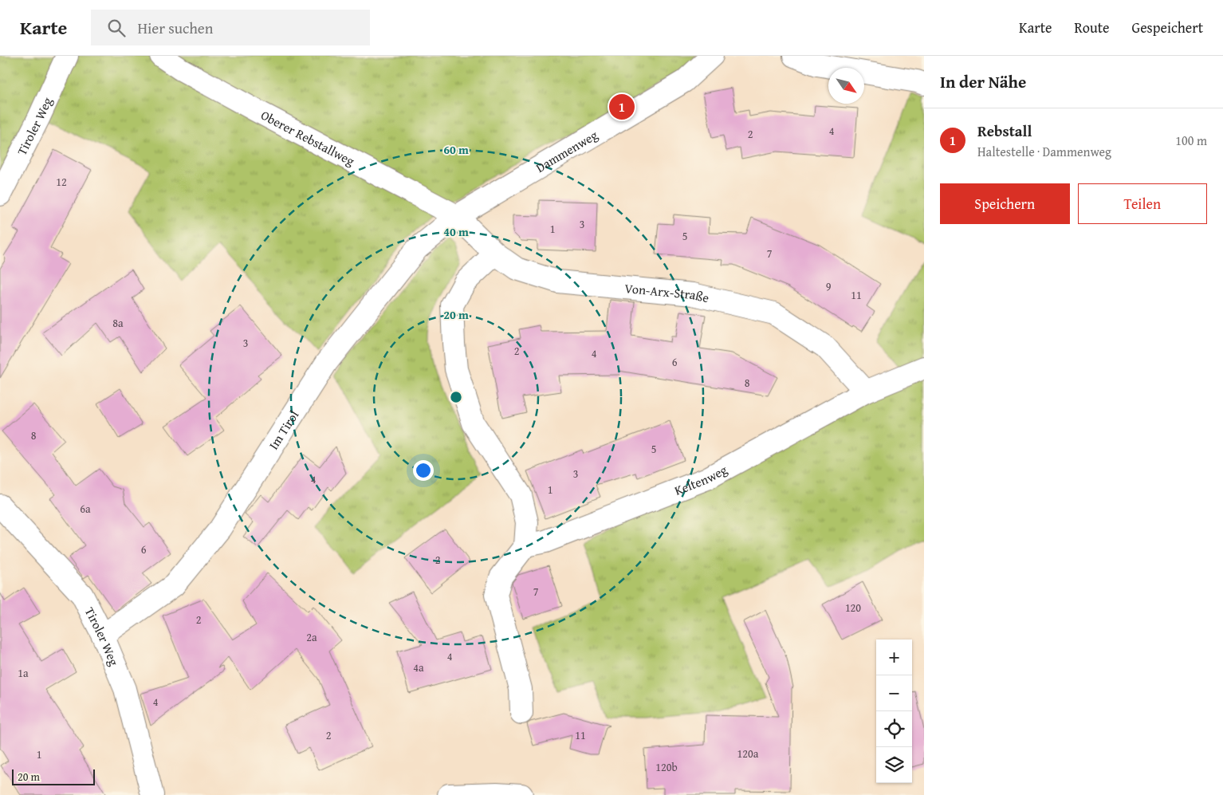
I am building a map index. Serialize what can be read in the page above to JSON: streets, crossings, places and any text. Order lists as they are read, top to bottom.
{
  "streets": {
    "street": [
      "Tiroler Weg",
      "Oberer Rebstallweg",
      "Dammenweg",
      "Von-Arx-Straße",
      "Im Tirol",
      "Keltenweg"
    ]
  },
  "crossings": [
    ["Tiroler Weg", "Im Tirol"],
    ["Oberer Rebstallweg", "Dammenweg"],
    ["Oberer Rebstallweg", "Von-Arx-Straße"],
    ["Oberer Rebstallweg", "Im Tirol"],
    ["Dammenweg", "Von-Arx-Straße"],
    ["Dammenweg", "Im Tirol"],
    ["Von-Arx-Straße", "Im Tirol"],
    ["Von-Arx-Straße", "Keltenweg"]
  ],
  "house_numbers": [
    "4",
    "2",
    "12",
    "3",
    "1",
    "5",
    "7",
    "9",
    "11",
    "8a",
    "3",
    "2",
    "4",
    "6",
    "8",
    "8",
    "5",
    "3",
    "4",
    "1",
    "6a",
    "6",
    "2",
    "7",
    "120",
    "2",
    "2a",
    "4",
    "4a",
    "1a",
    "4",
    "2",
    "11",
    "120a",
    "1",
    "120b"
  ],
  "scale_bar": "20 m",
  "north": "bottom right",
  "page": {
    "header": "Karte",
    "search": "Hier suchen",
    "nav": ["Karte", "Route", "Gespeichert"],
    "heading": "In der Nähe",
    "pins": "1",
    "list": [
      {
        "mark": "1",
        "name": "Rebstall",
        "note": "Haltestelle · Dammenweg",
        "value": "100 m"
      }
    ],
    "buttons": ["Speichern", "Teilen"],
    "map_buttons": ["+", "−"],
    "scale": "20 m"
  },
  "rings": ["60 m", "40 m", "20 m"]
}
